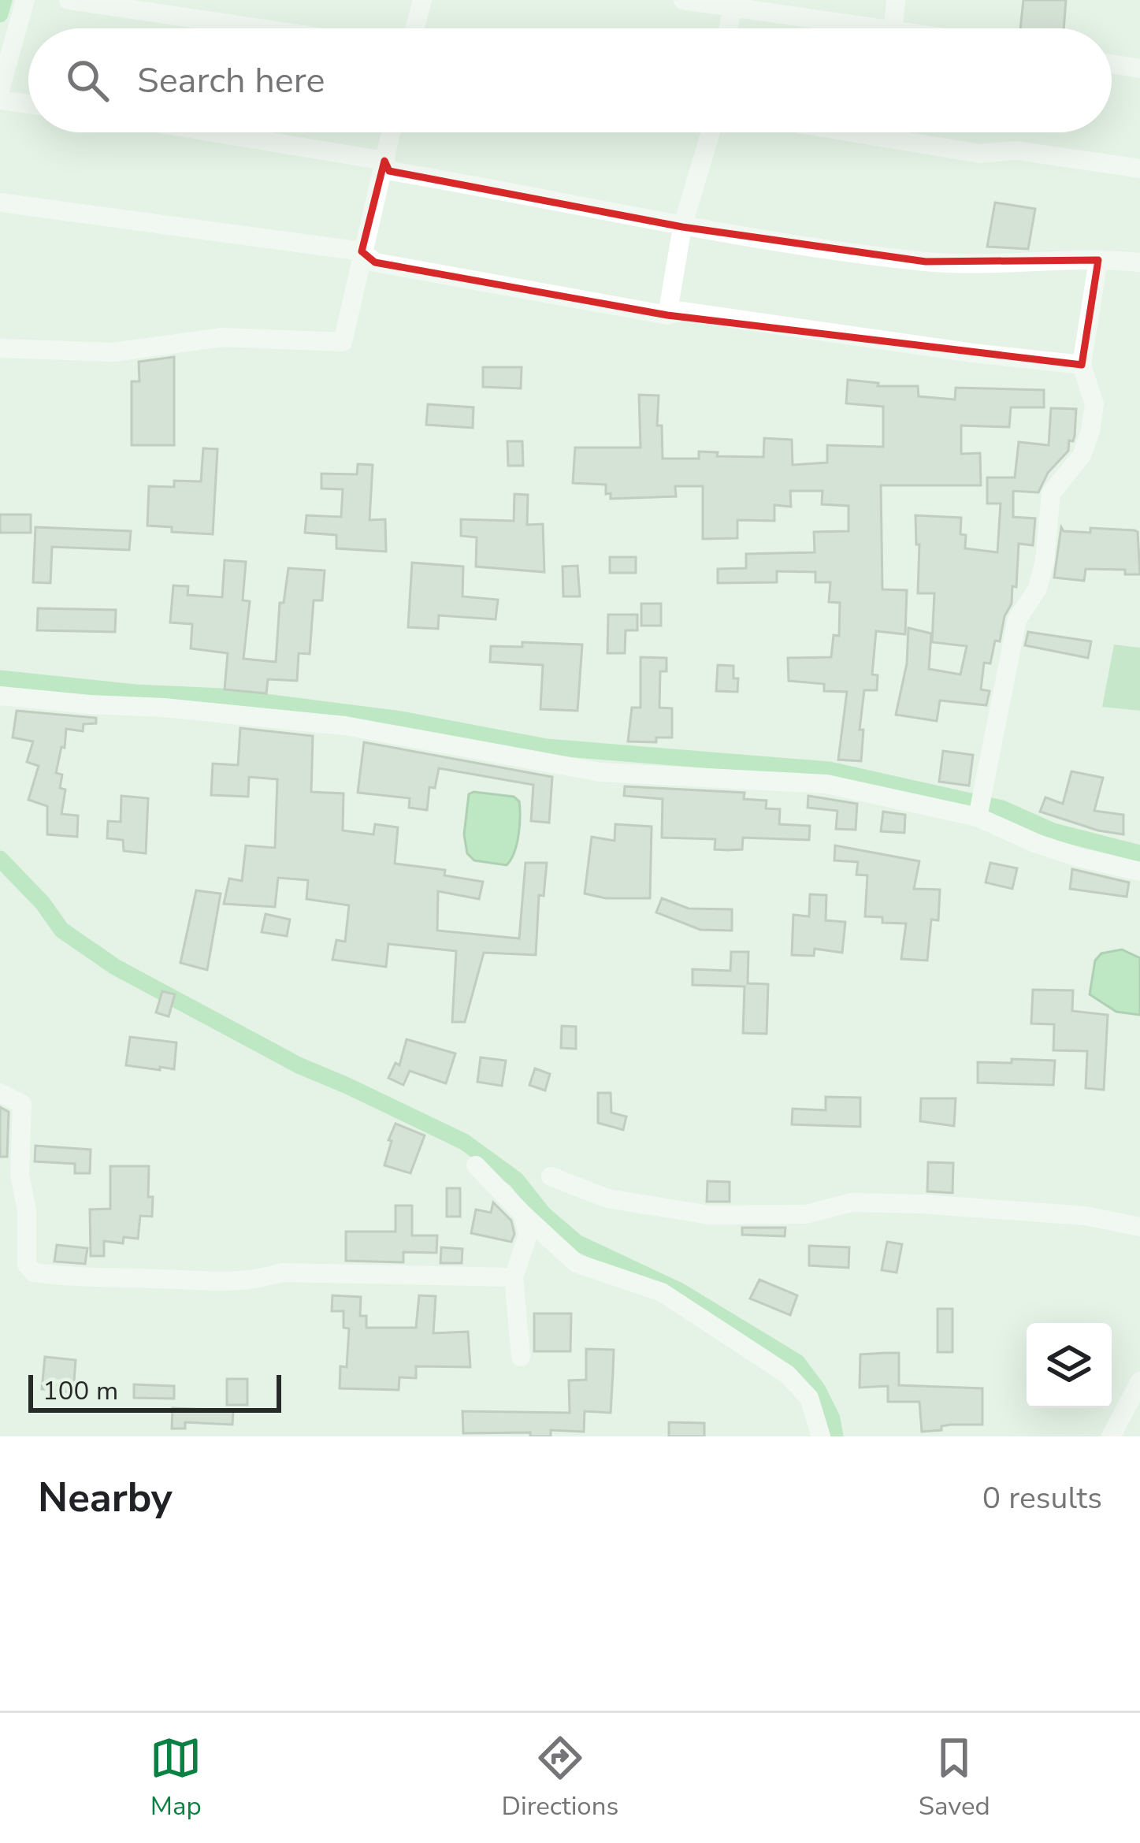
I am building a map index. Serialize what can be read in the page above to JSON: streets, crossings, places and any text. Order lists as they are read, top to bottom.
{
  "scale_bar": "100 m",
  "page": {
    "search": "Search here",
    "scale": "100 m",
    "heading": ["Nearby", "0 results"],
    "nav": ["Map", "Directions", "Saved"]
  }
}
